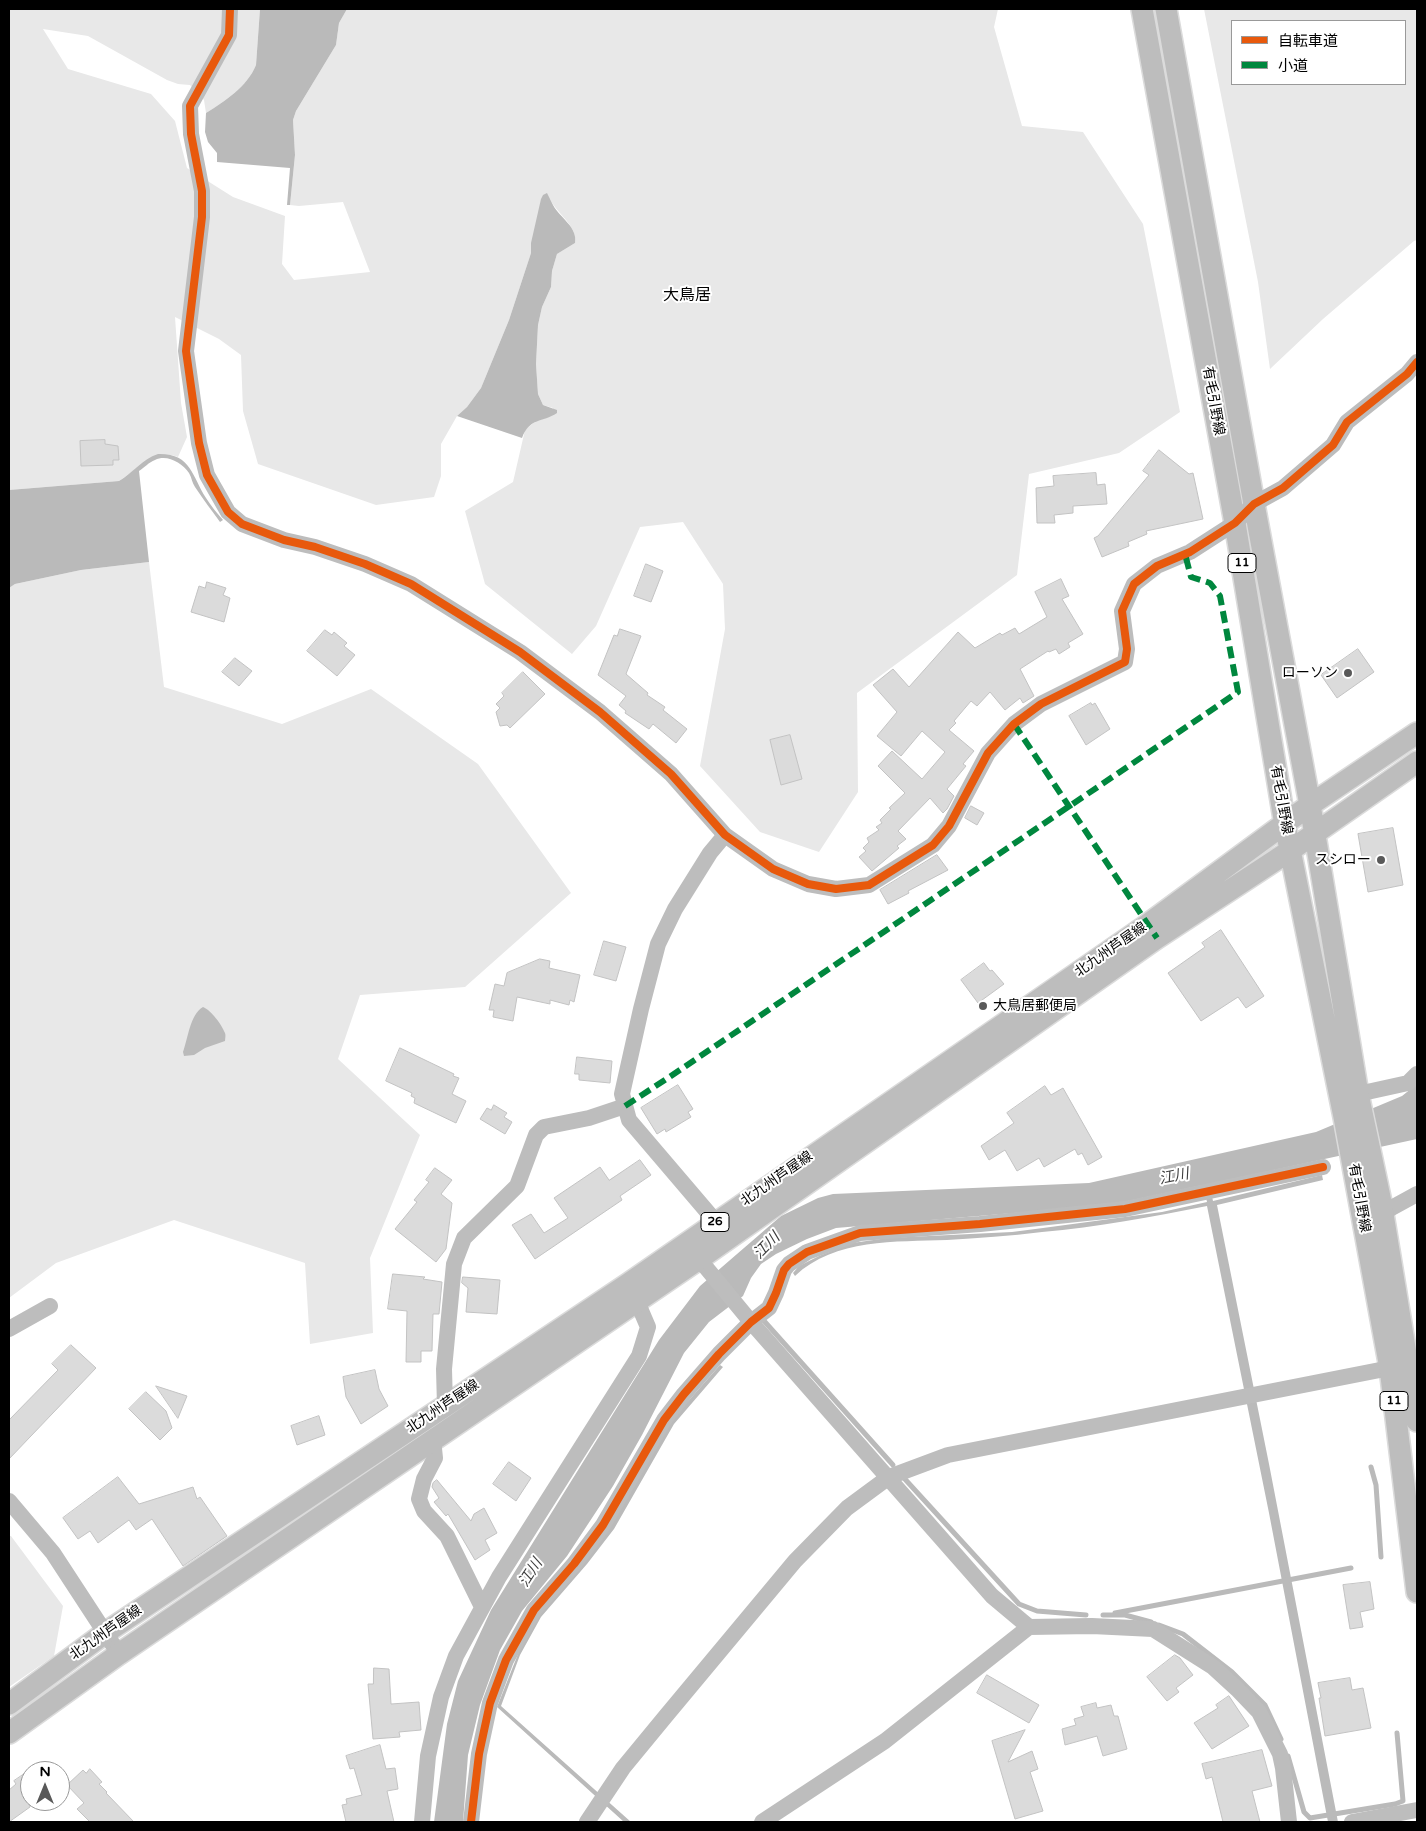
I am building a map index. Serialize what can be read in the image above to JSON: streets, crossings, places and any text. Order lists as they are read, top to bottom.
{
  "streets": {
    "main road": [
      "有毛引野線",
      "11",
      "北九州芦屋線",
      "26"
    ]
  },
  "crossings": [
    ["有毛引野線", "北九州芦屋線"]
  ],
  "districts": ["大鳥居"],
  "water": ["江川"],
  "places": ["ローソン", "スシロー", "大鳥居郵便局"],
  "legend": ["自転車道", "小道"],
  "north": "top"
}
